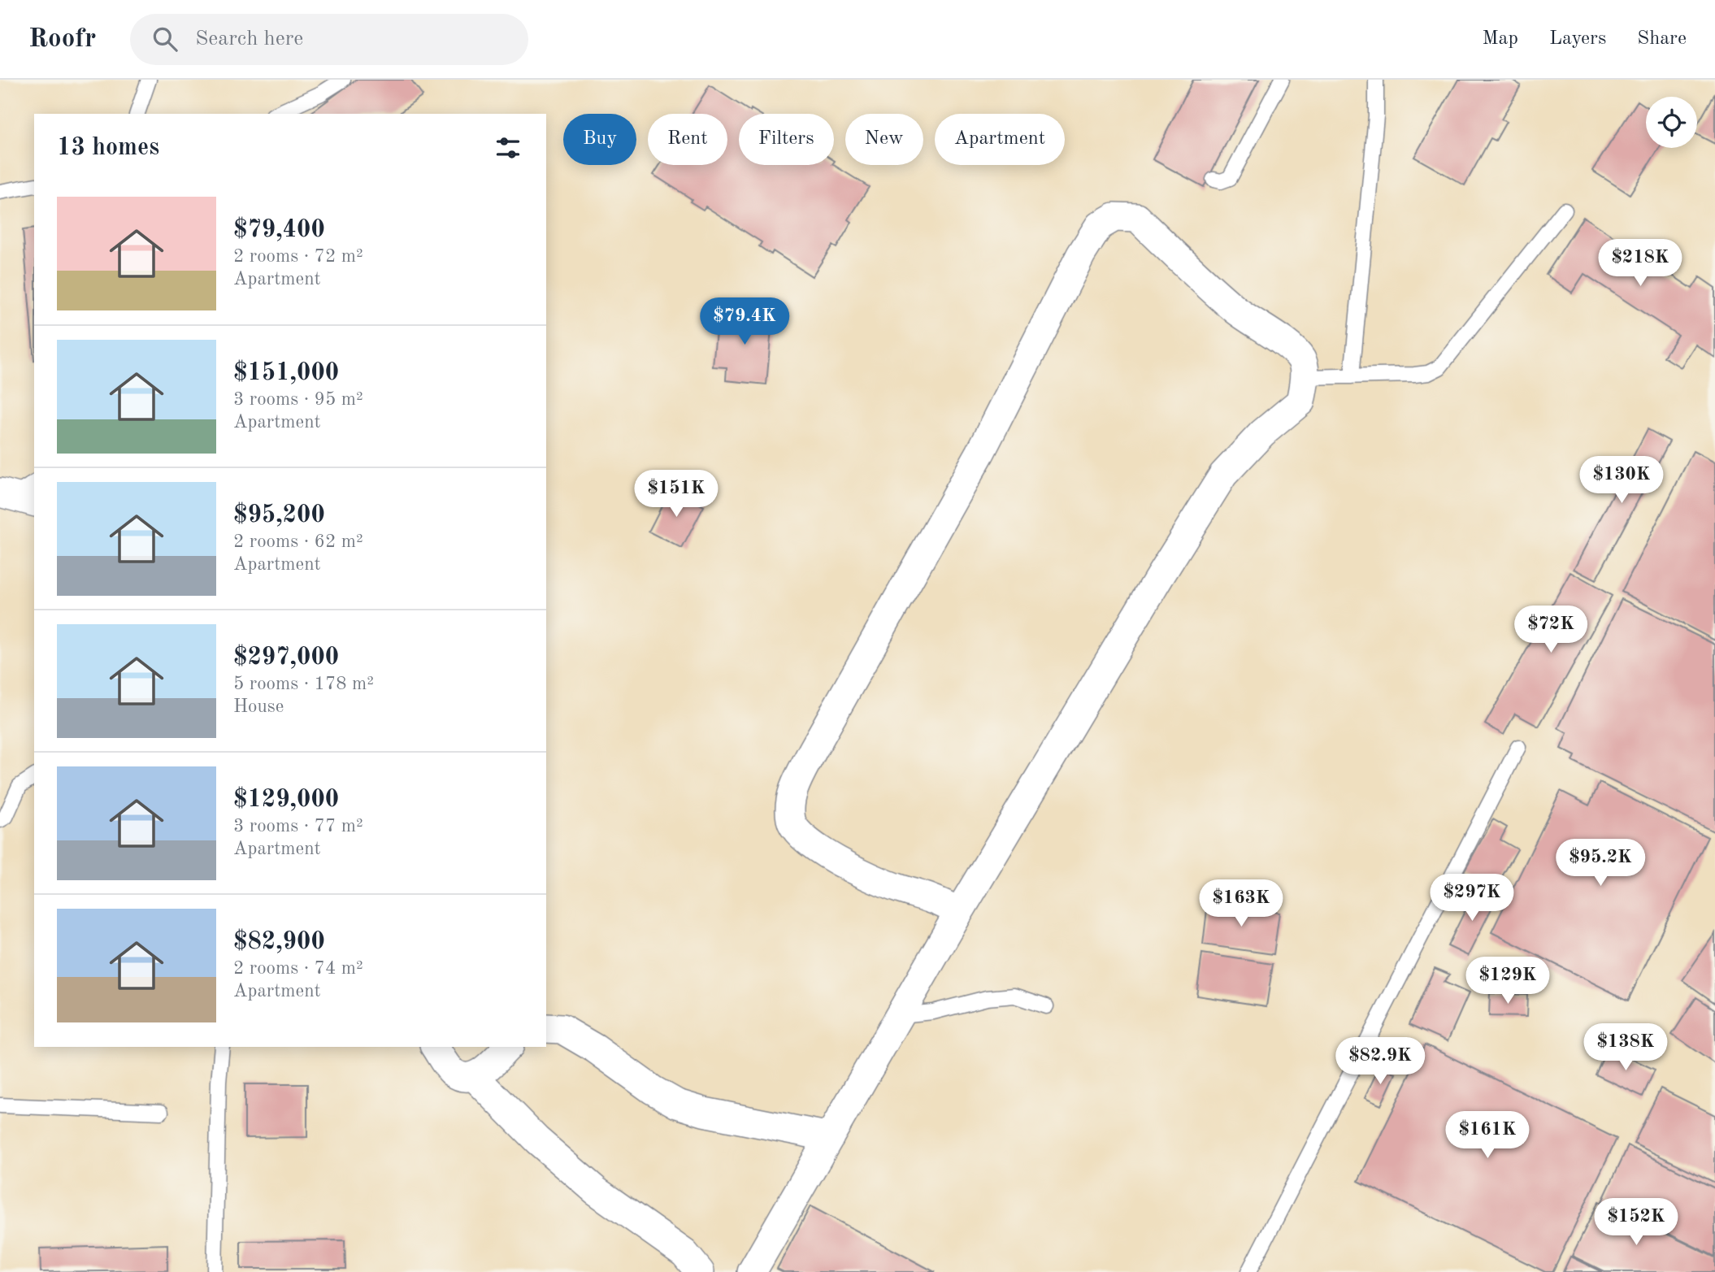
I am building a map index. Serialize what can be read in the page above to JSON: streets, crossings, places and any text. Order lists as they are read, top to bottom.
{
  "page": {
    "header": "Roofr",
    "search": "Search here",
    "nav": ["Map", "Layers", "Share"],
    "chip": [
      "Buy",
      "Rent",
      "Filters",
      "New",
      "Apartment"
    ],
    "heading": "13 homes",
    "list": [
      {
        "name": "$79,400",
        "note": "2 rooms · 72 m² · Apartment"
      },
      {
        "name": "$151,000",
        "note": "3 rooms · 95 m² · Apartment"
      },
      {
        "name": "$95,200",
        "note": "2 rooms · 62 m² · Apartment"
      },
      {
        "name": "$297,000",
        "note": "5 rooms · 178 m² · House"
      },
      {
        "name": "$129,000",
        "note": "3 rooms · 77 m² · Apartment"
      },
      {
        "name": "$82,900",
        "note": "2 rooms · 74 m² · Apartment"
      }
    ],
    "price": [
      "$218K",
      "$79.4K",
      "$130K",
      "$151K",
      "$72K",
      "$95.2K",
      "$297K",
      "$163K",
      "$129K",
      "$138K",
      "$82.9K",
      "$161K",
      "$152K"
    ]
  }
}
